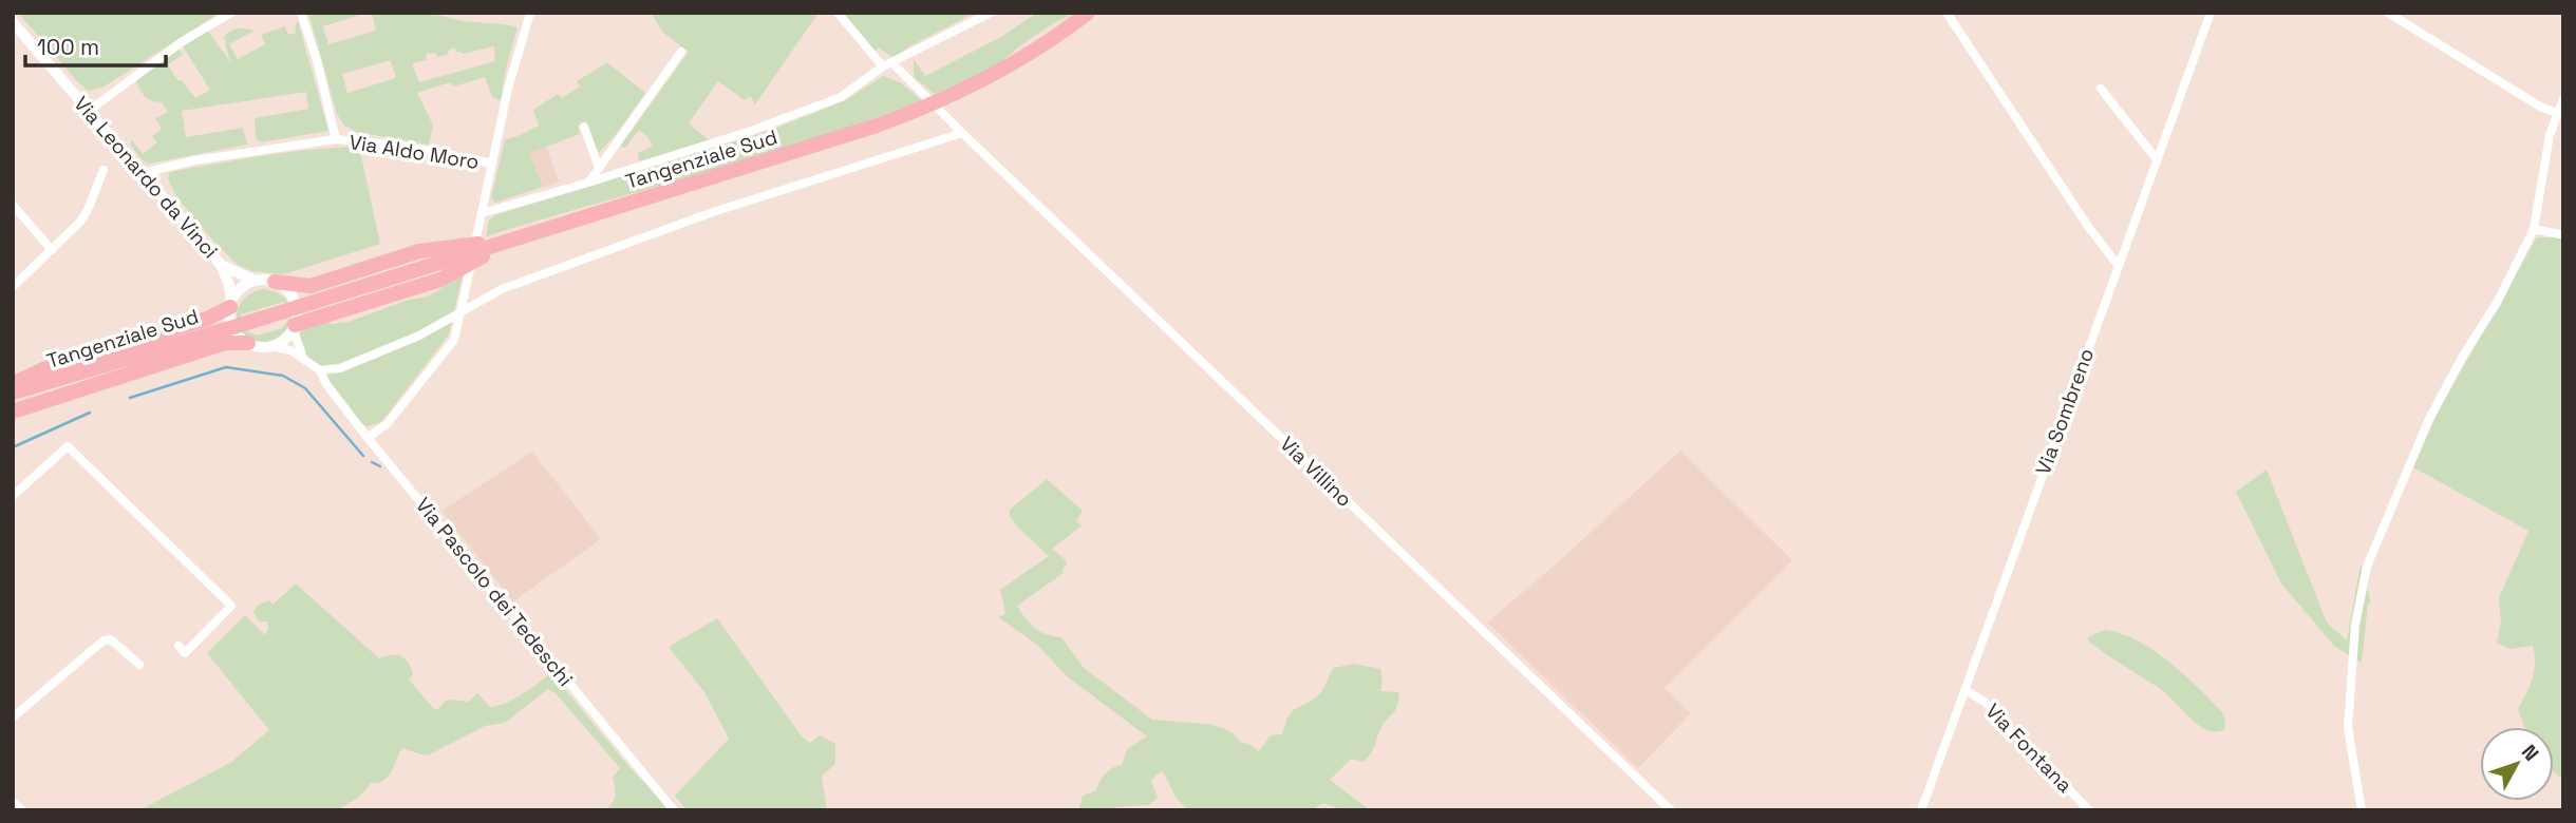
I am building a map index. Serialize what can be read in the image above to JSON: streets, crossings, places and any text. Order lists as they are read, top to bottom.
{
  "streets": {
    "highway": ["Tangenziale Sud"],
    "street": [
      "Via Aldo Moro",
      "Via Leonardo da Vinci",
      "Via Sombreno",
      "Via Villino",
      "Via Pascolo dei Tedeschi",
      "Via Fontana"
    ]
  },
  "crossings": [
    ["Via Aldo Moro", "Via Leonardo da Vinci"],
    ["Tangenziale Sud", "Via Leonardo da Vinci"],
    ["Via Sombreno", "Via Fontana"]
  ],
  "scale_bar": "100 m",
  "north": "top right"
}
